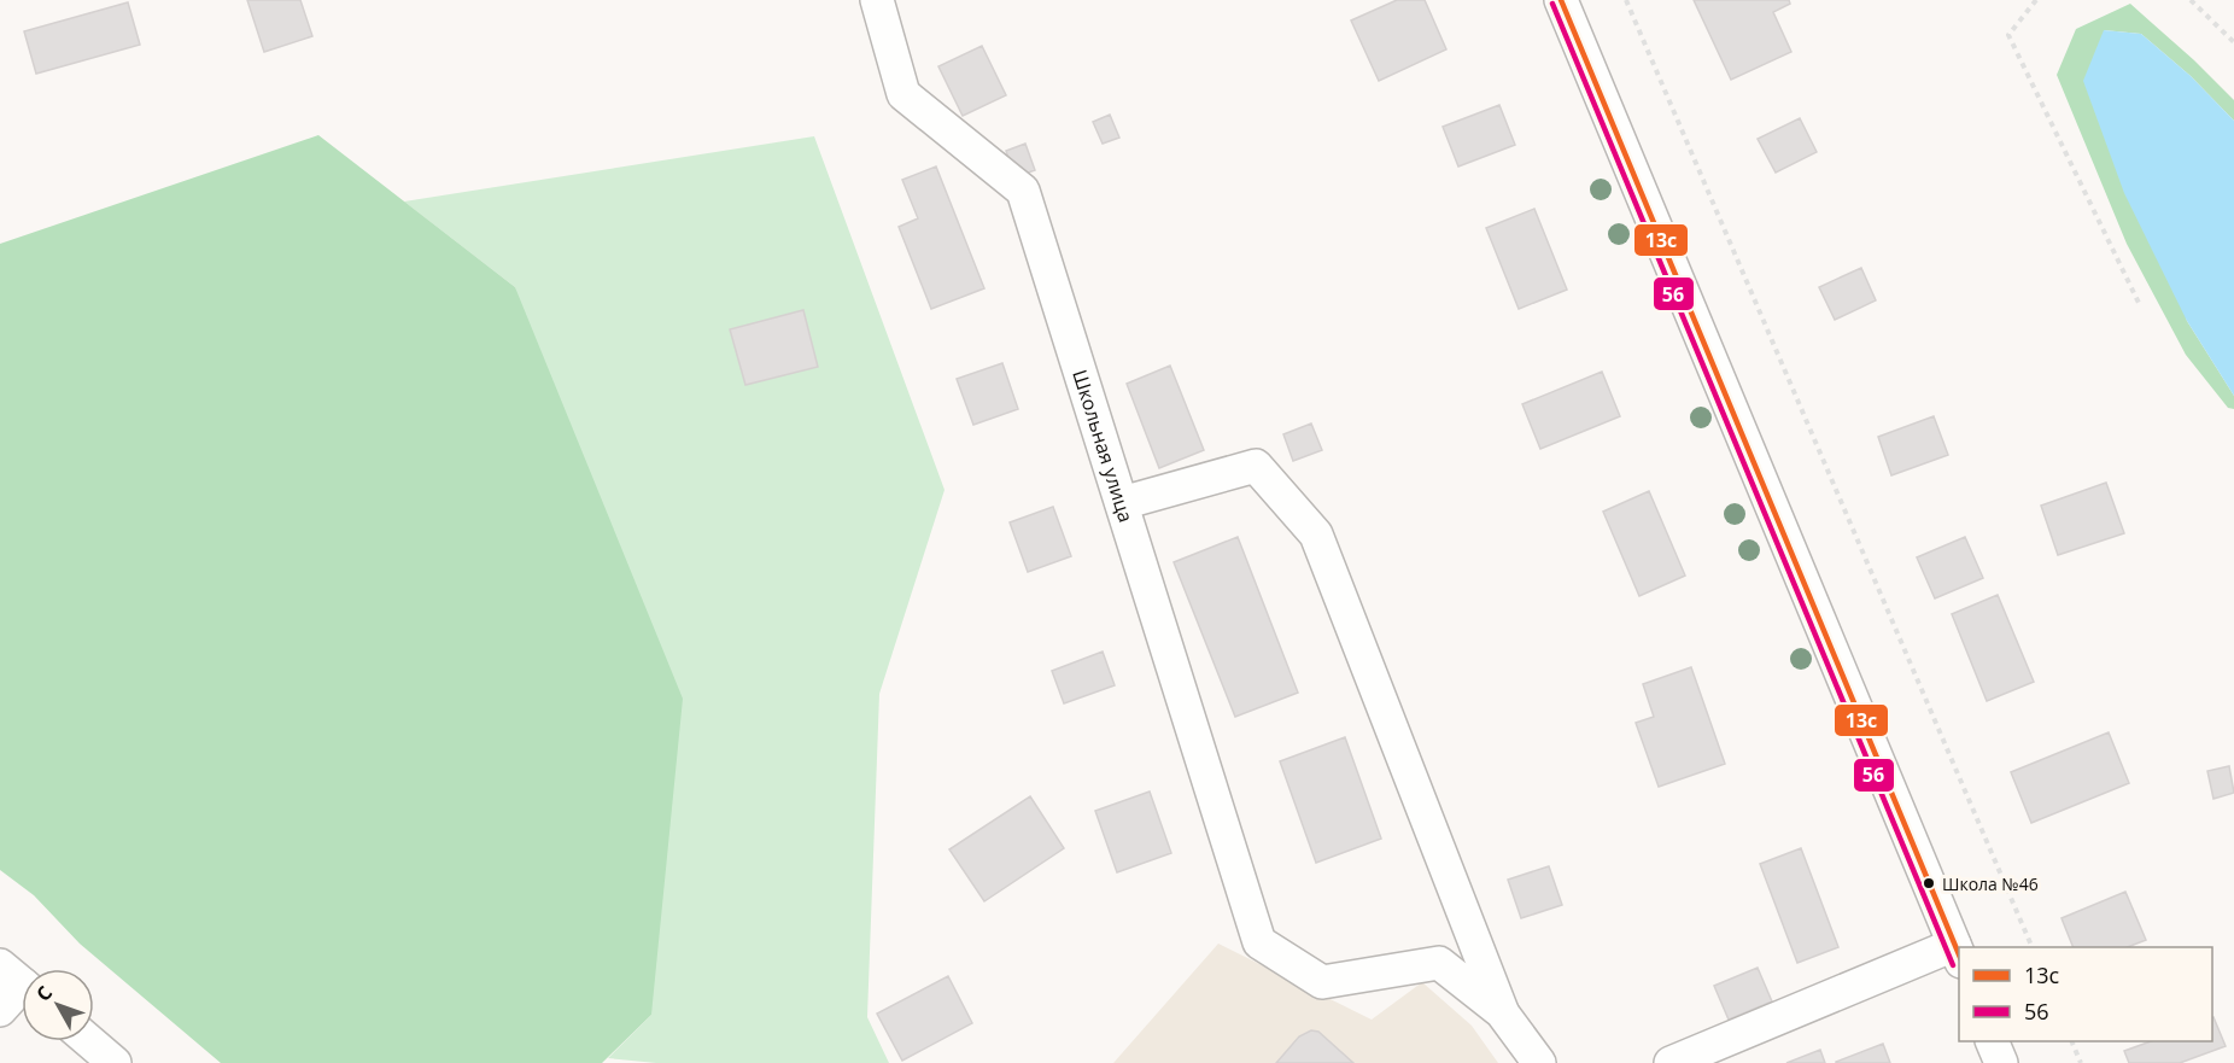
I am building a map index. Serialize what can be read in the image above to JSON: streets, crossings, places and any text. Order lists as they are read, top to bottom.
{
  "streets": {
    "street": ["Школьная улица"]
  },
  "places": ["Школа №46"],
  "lines": ["transit line 13с", "transit line 56"],
  "legend": ["13с", "56"],
  "north": "top left"
}
